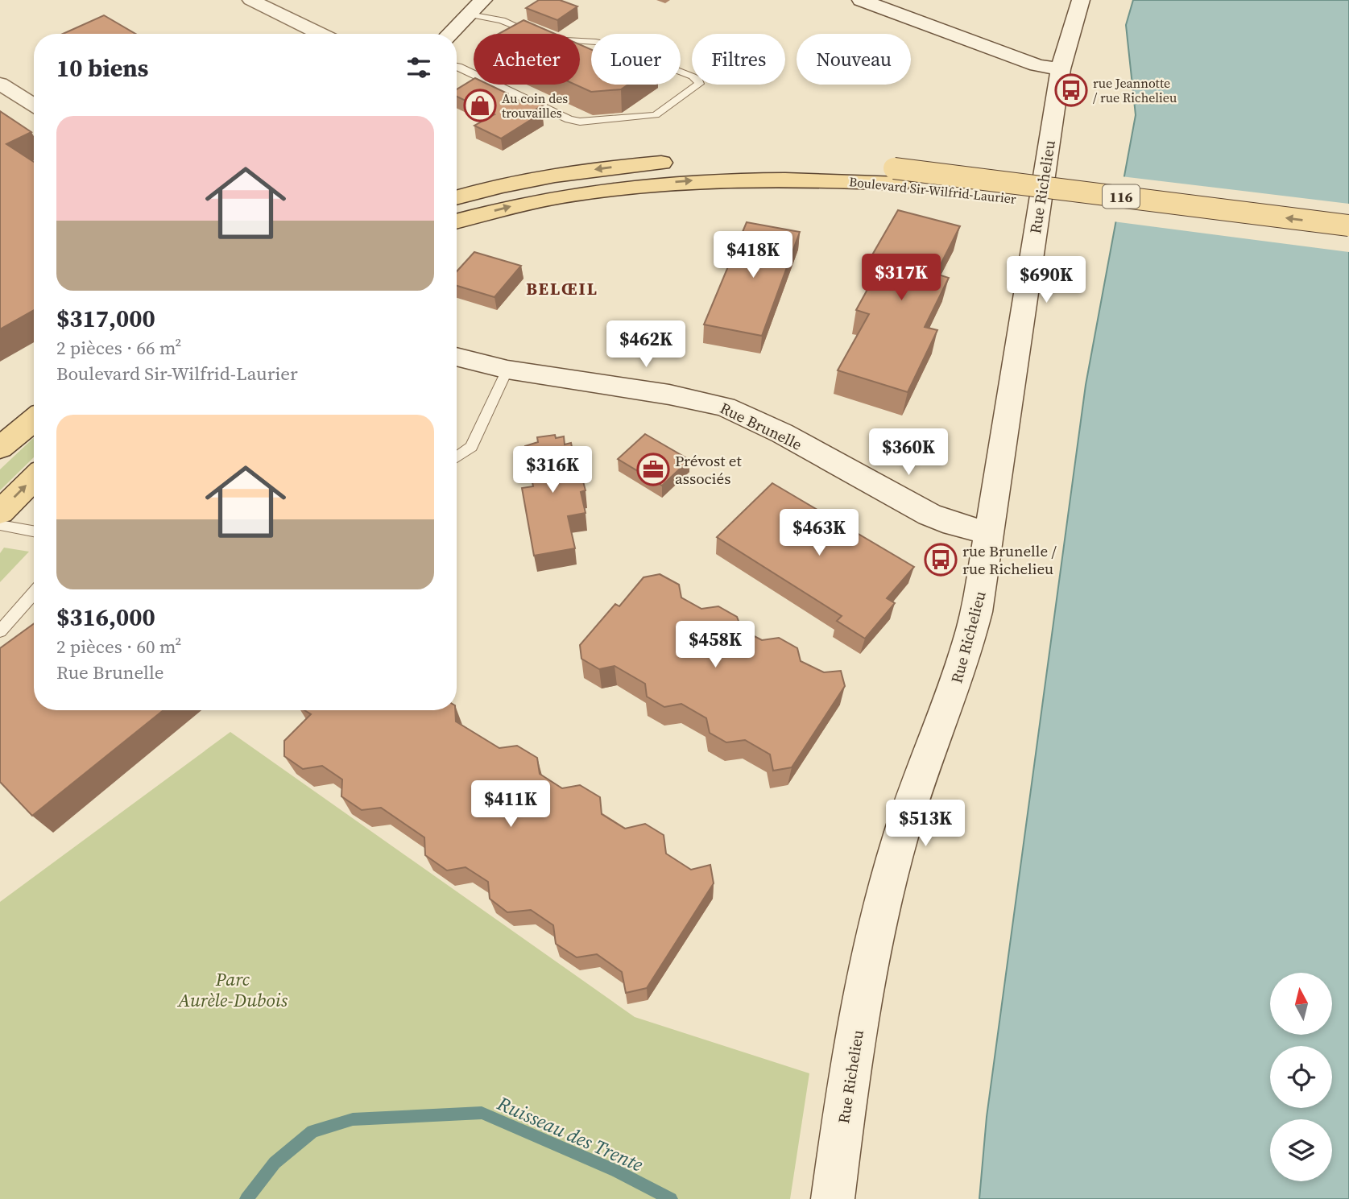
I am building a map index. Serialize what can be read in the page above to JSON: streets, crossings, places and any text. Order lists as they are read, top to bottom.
{
  "streets": {
    "main road": [
      "Rue Richelieu",
      "Boulevard Sir-Wilfrid-Laurier",
      "116",
      "Rue Brunelle"
    ]
  },
  "crossings": [
    ["Rue Richelieu", "Rue Brunelle"]
  ],
  "districts": ["BELŒIL"],
  "water": ["Ruisseau des Trente"],
  "parks": ["Parc Aurèle-Dubois"],
  "places": {
    "bus stop": ["rue Jeannotte / rue Richelieu", "rue Brunelle / rue Richelieu"],
    "shop": ["Au coin des trouvailles"],
    "office": ["Prévost et associés"]
  },
  "north": "top",
  "page": {
    "chip": [
      "Acheter",
      "Louer",
      "Filtres",
      "Nouveau"
    ],
    "heading": "10 biens",
    "list": [
      {
        "name": "$317,000",
        "note": "2 pièces · 66 m² · Boulevard Sir-Wilfrid-Laurier"
      },
      {
        "name": "$316,000",
        "note": "2 pièces · 60 m² · Rue Brunelle"
      }
    ],
    "price": [
      "$418K",
      "$317K",
      "$690K",
      "$462K",
      "$360K",
      "$316K",
      "$463K",
      "$458K",
      "$411K",
      "$513K"
    ]
  }
}
